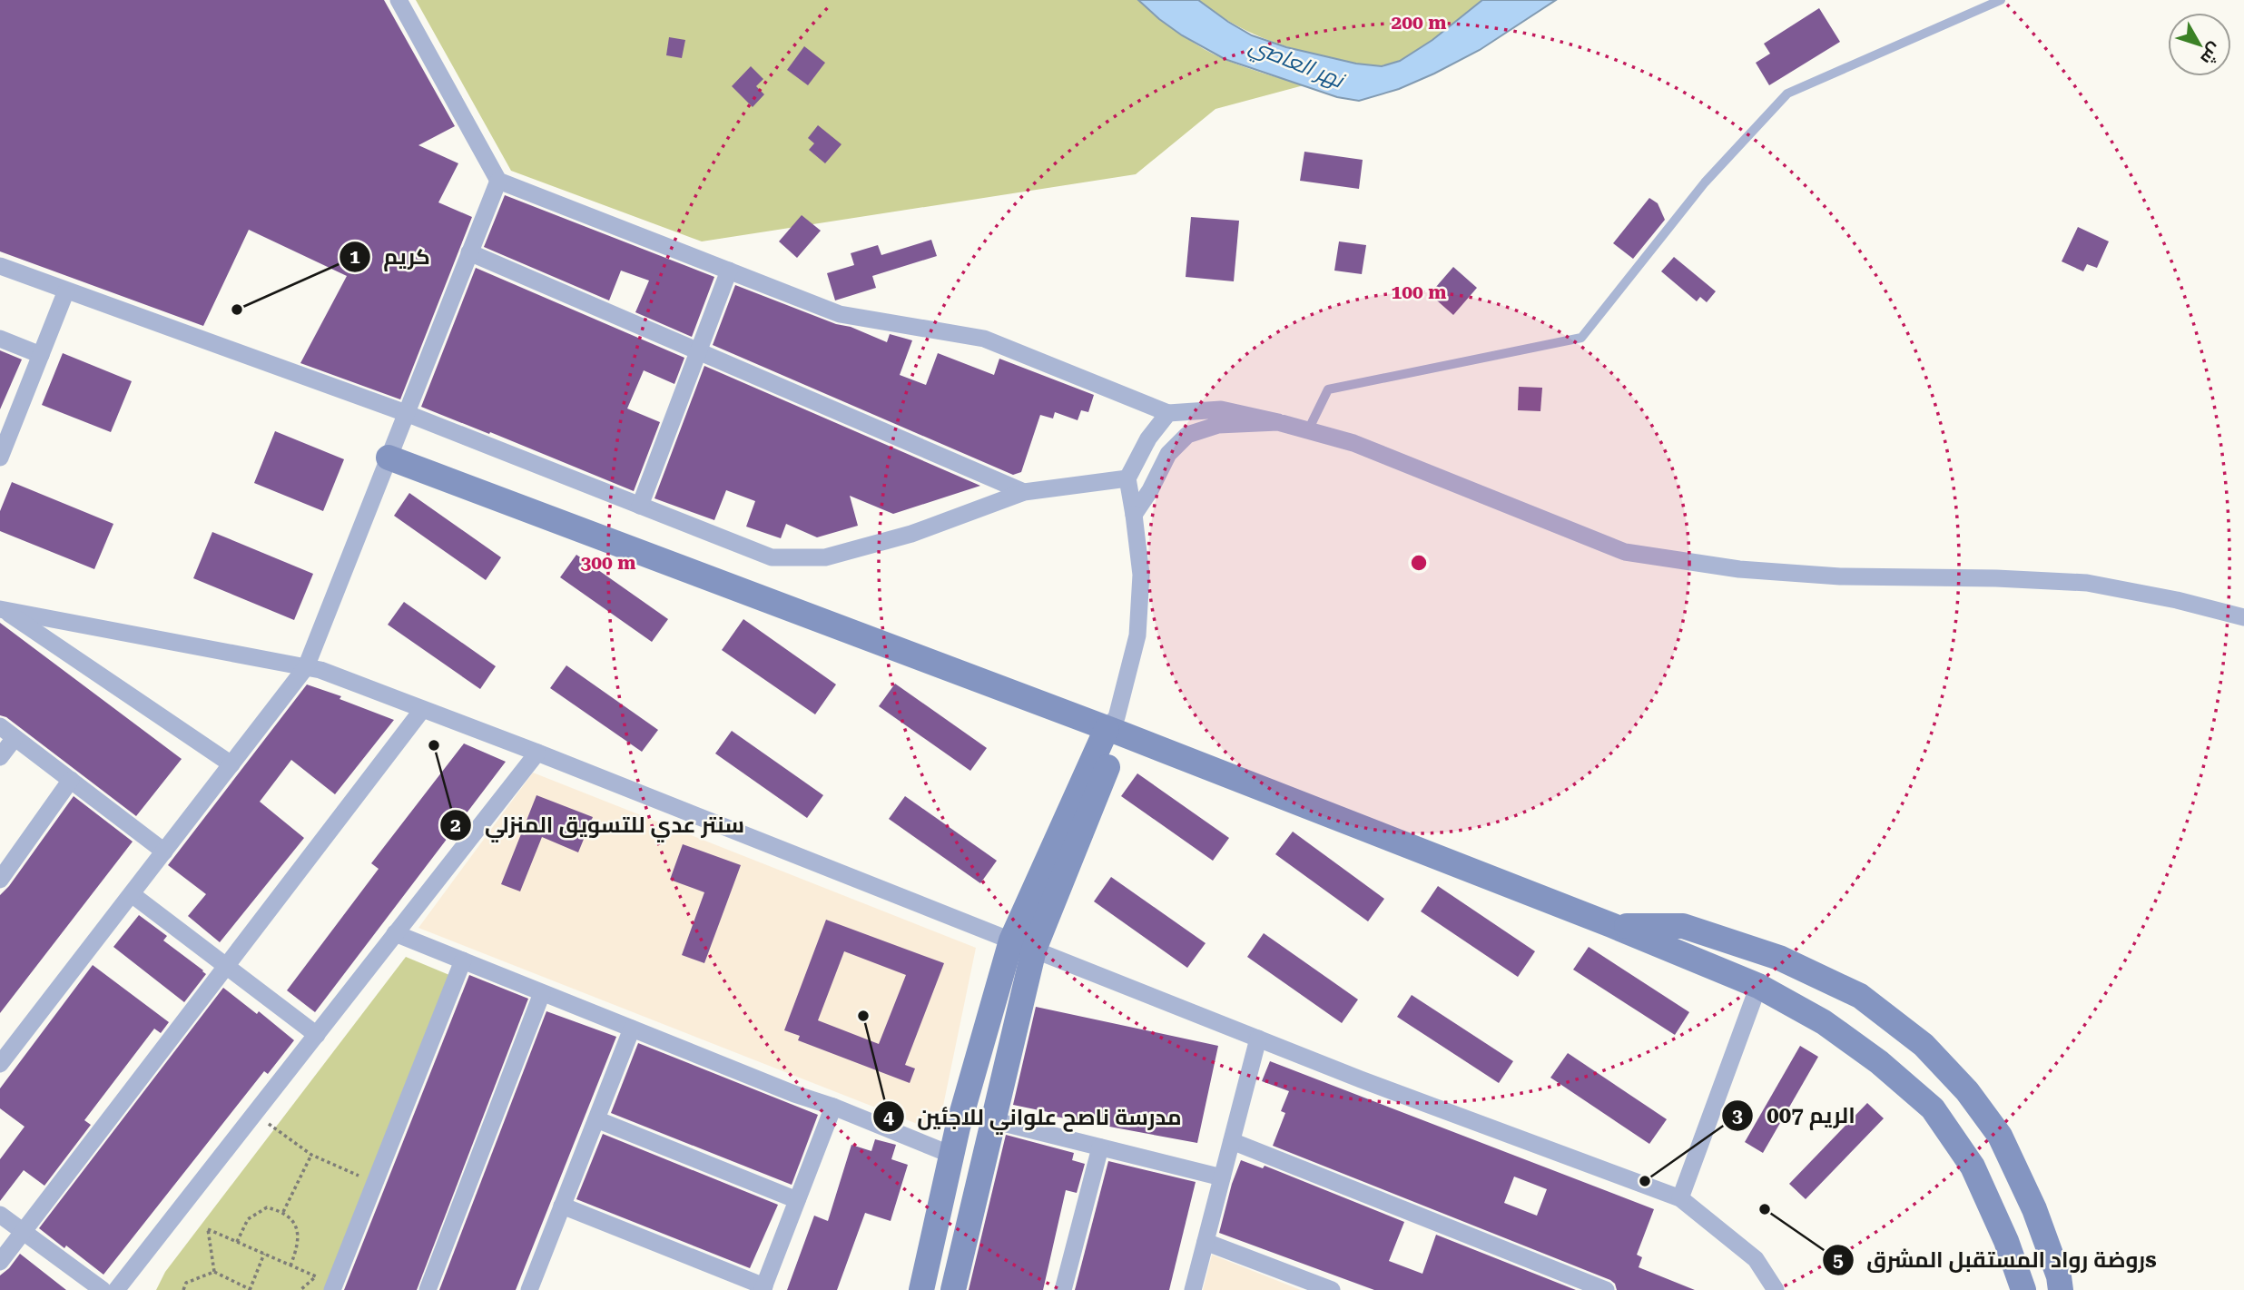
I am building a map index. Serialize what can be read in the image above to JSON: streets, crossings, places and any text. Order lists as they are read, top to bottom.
{
  "water": ["نهر العاصي"],
  "places": [
    "كريم",
    "سنتر عدي للتسويق المنزلي",
    "مدرسة ناصح علواني للاجئين",
    "الريم 007",
    "روضة رواد المستقبل المشرقs"
  ],
  "north": "bottom right",
  "rings": ["200 m", "100 m", "300 m"]
}
